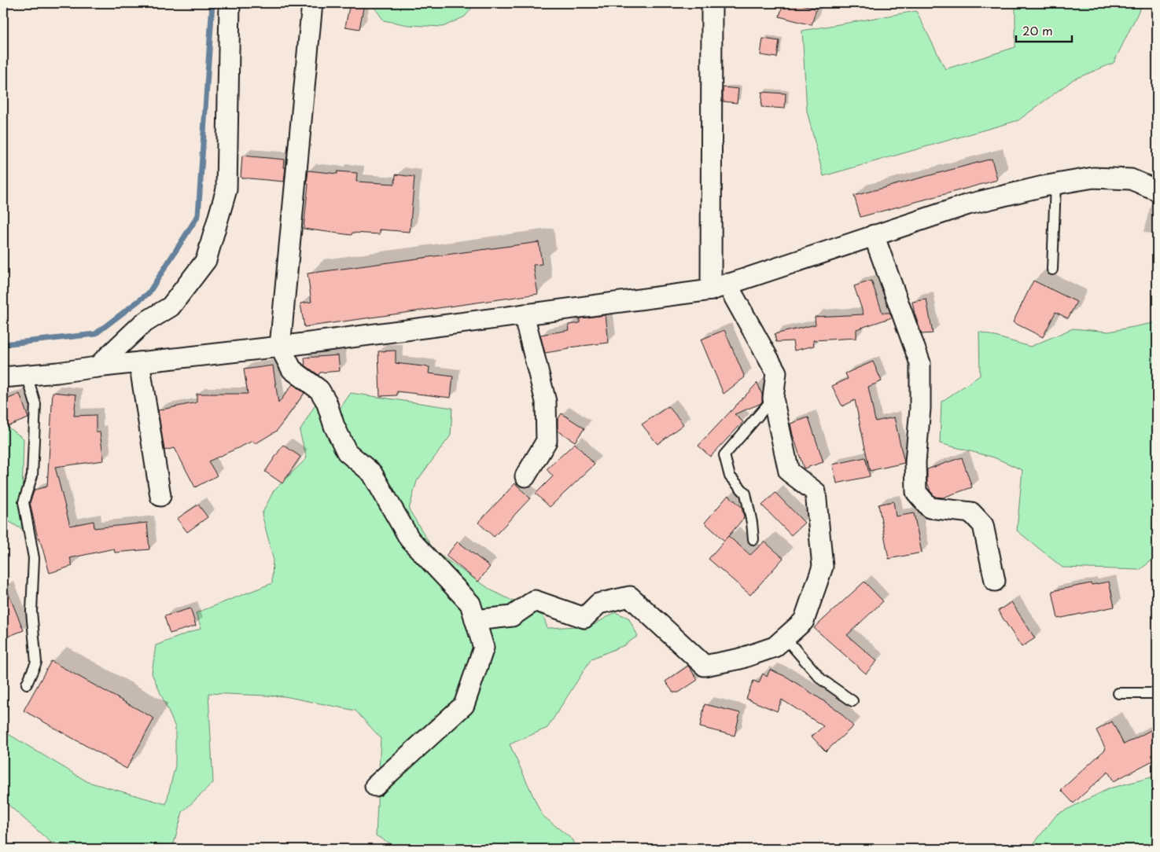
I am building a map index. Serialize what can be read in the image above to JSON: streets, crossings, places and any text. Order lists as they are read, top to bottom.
{
  "scale_bar": "20 m"
}
